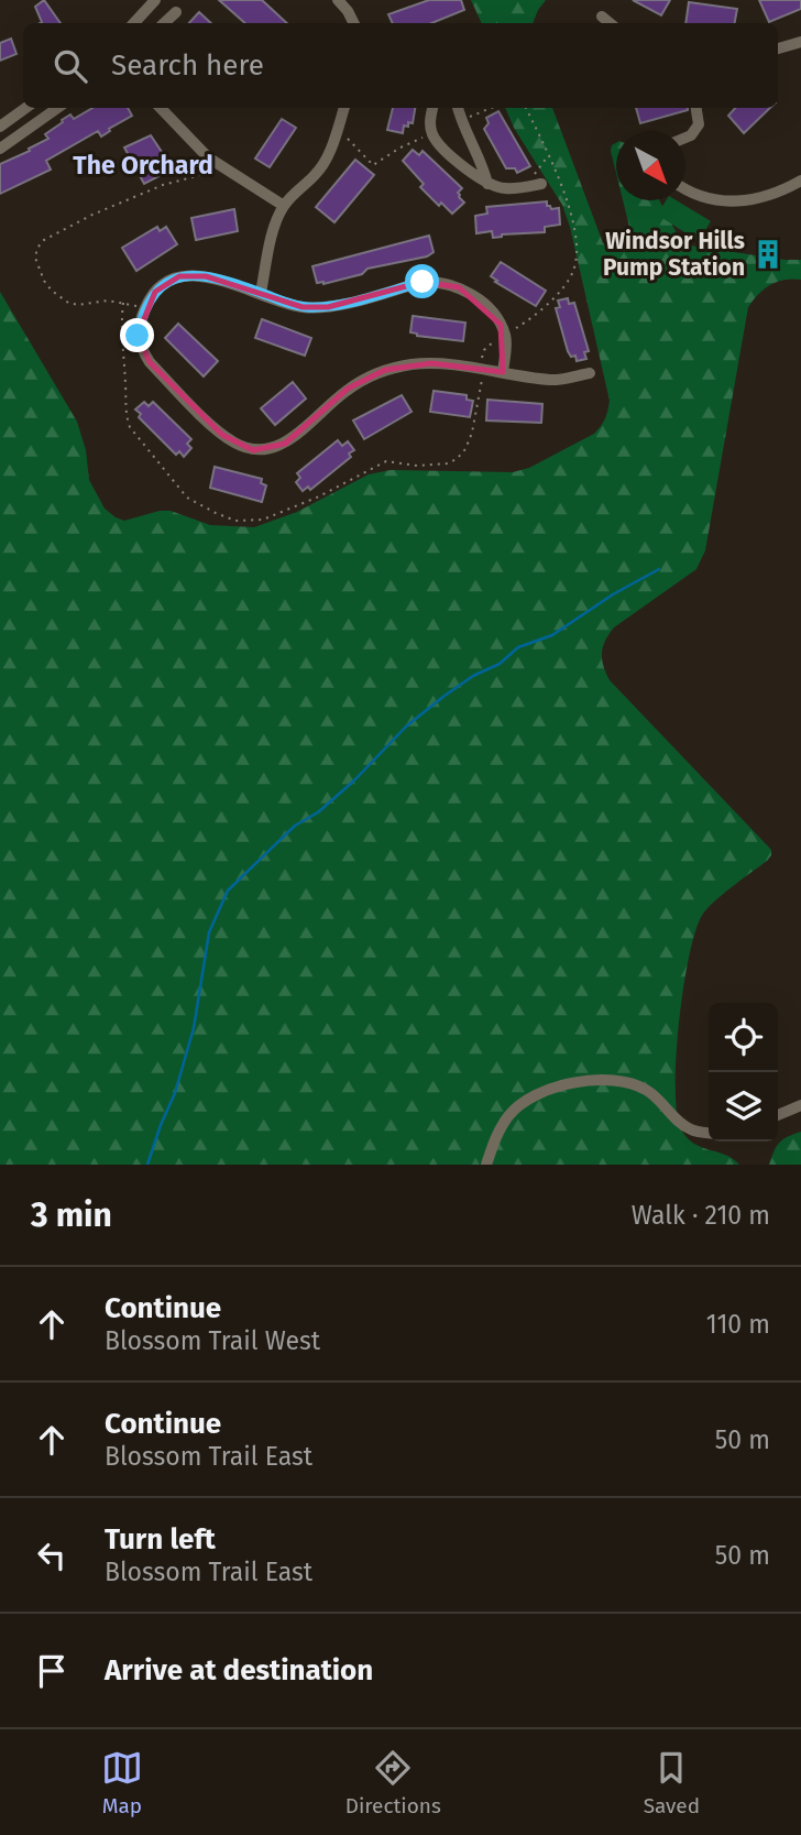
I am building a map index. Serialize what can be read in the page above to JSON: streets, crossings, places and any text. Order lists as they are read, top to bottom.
{
  "districts": ["The Orchard"],
  "places": {
    "building": ["Windsor Hills Pump Station"]
  },
  "north": "bottom right",
  "page": {
    "search": "Search here",
    "heading": ["3 min", "Walk · 210 m"],
    "list": [
      ["Continue", "Blossom Trail West", "110 m"],
      ["Continue", "Blossom Trail East", "50 m"],
      ["Turn left", "Blossom Trail East", "50 m"],
      "Arrive at destination"
    ],
    "nav": ["Map", "Directions", "Saved"]
  }
}
